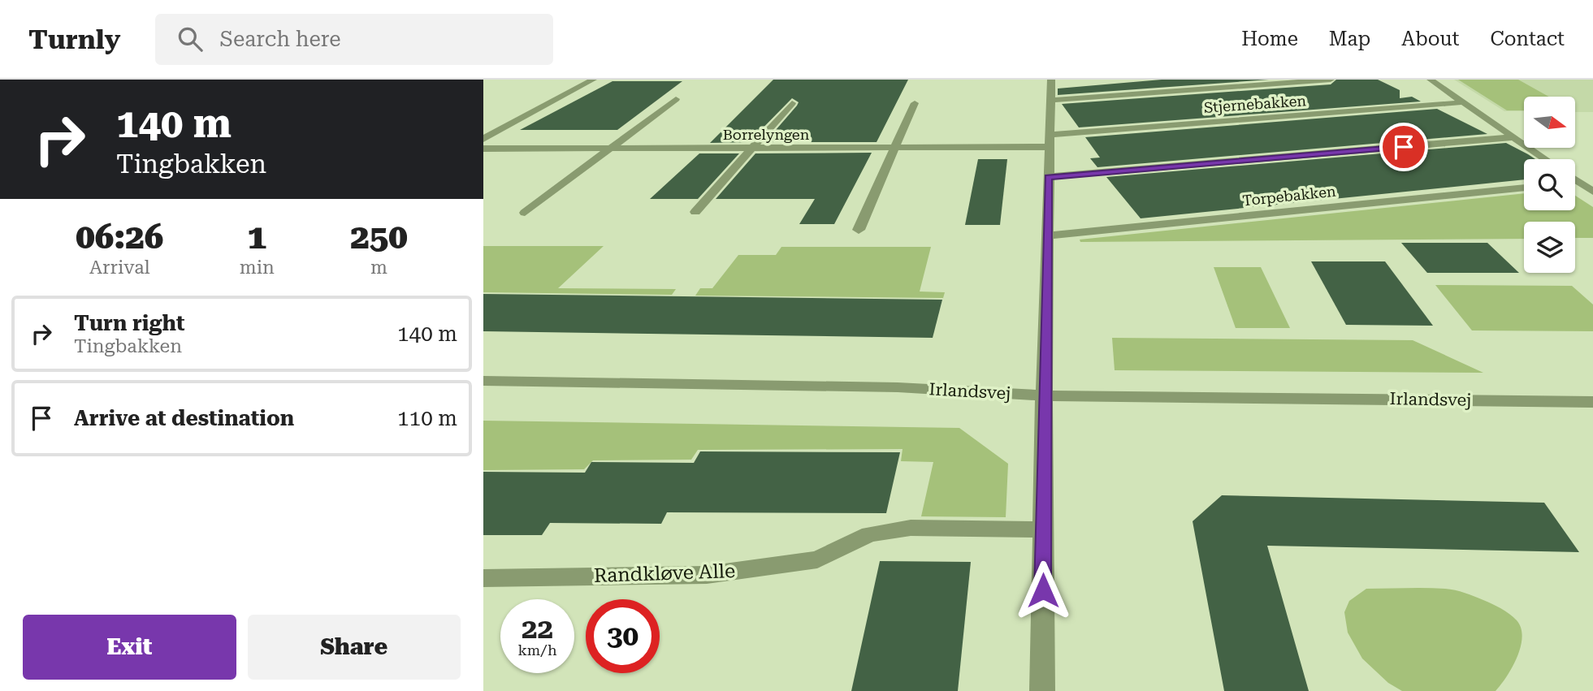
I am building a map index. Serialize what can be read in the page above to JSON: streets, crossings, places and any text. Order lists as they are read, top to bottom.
{
  "streets": {
    "street": [
      "Stjernebakken",
      "Borrelyngen",
      "Torpebakken",
      "Irlandsvej",
      "Randkløve Alle"
    ]
  },
  "crossings": [
    ["Stjernebakken", "Borrelyngen"]
  ],
  "north": "right",
  "page": {
    "header": "Turnly",
    "search": "Search here",
    "nav": [
      "Home",
      "Map",
      "About",
      "Contact"
    ],
    "turn": ["140 m", "Tingbakken"],
    "eta": [
      "06:26",
      "Arrival",
      "1",
      "min",
      "250",
      "m"
    ],
    "list": [
      {
        "name": "Turn right",
        "note": "Tingbakken",
        "value": "140 m"
      },
      {
        "name": "Arrive at destination",
        "value": "110 m"
      }
    ],
    "speed": "22 km/h",
    "limit": "30",
    "buttons": ["Exit", "Share"]
  }
}
